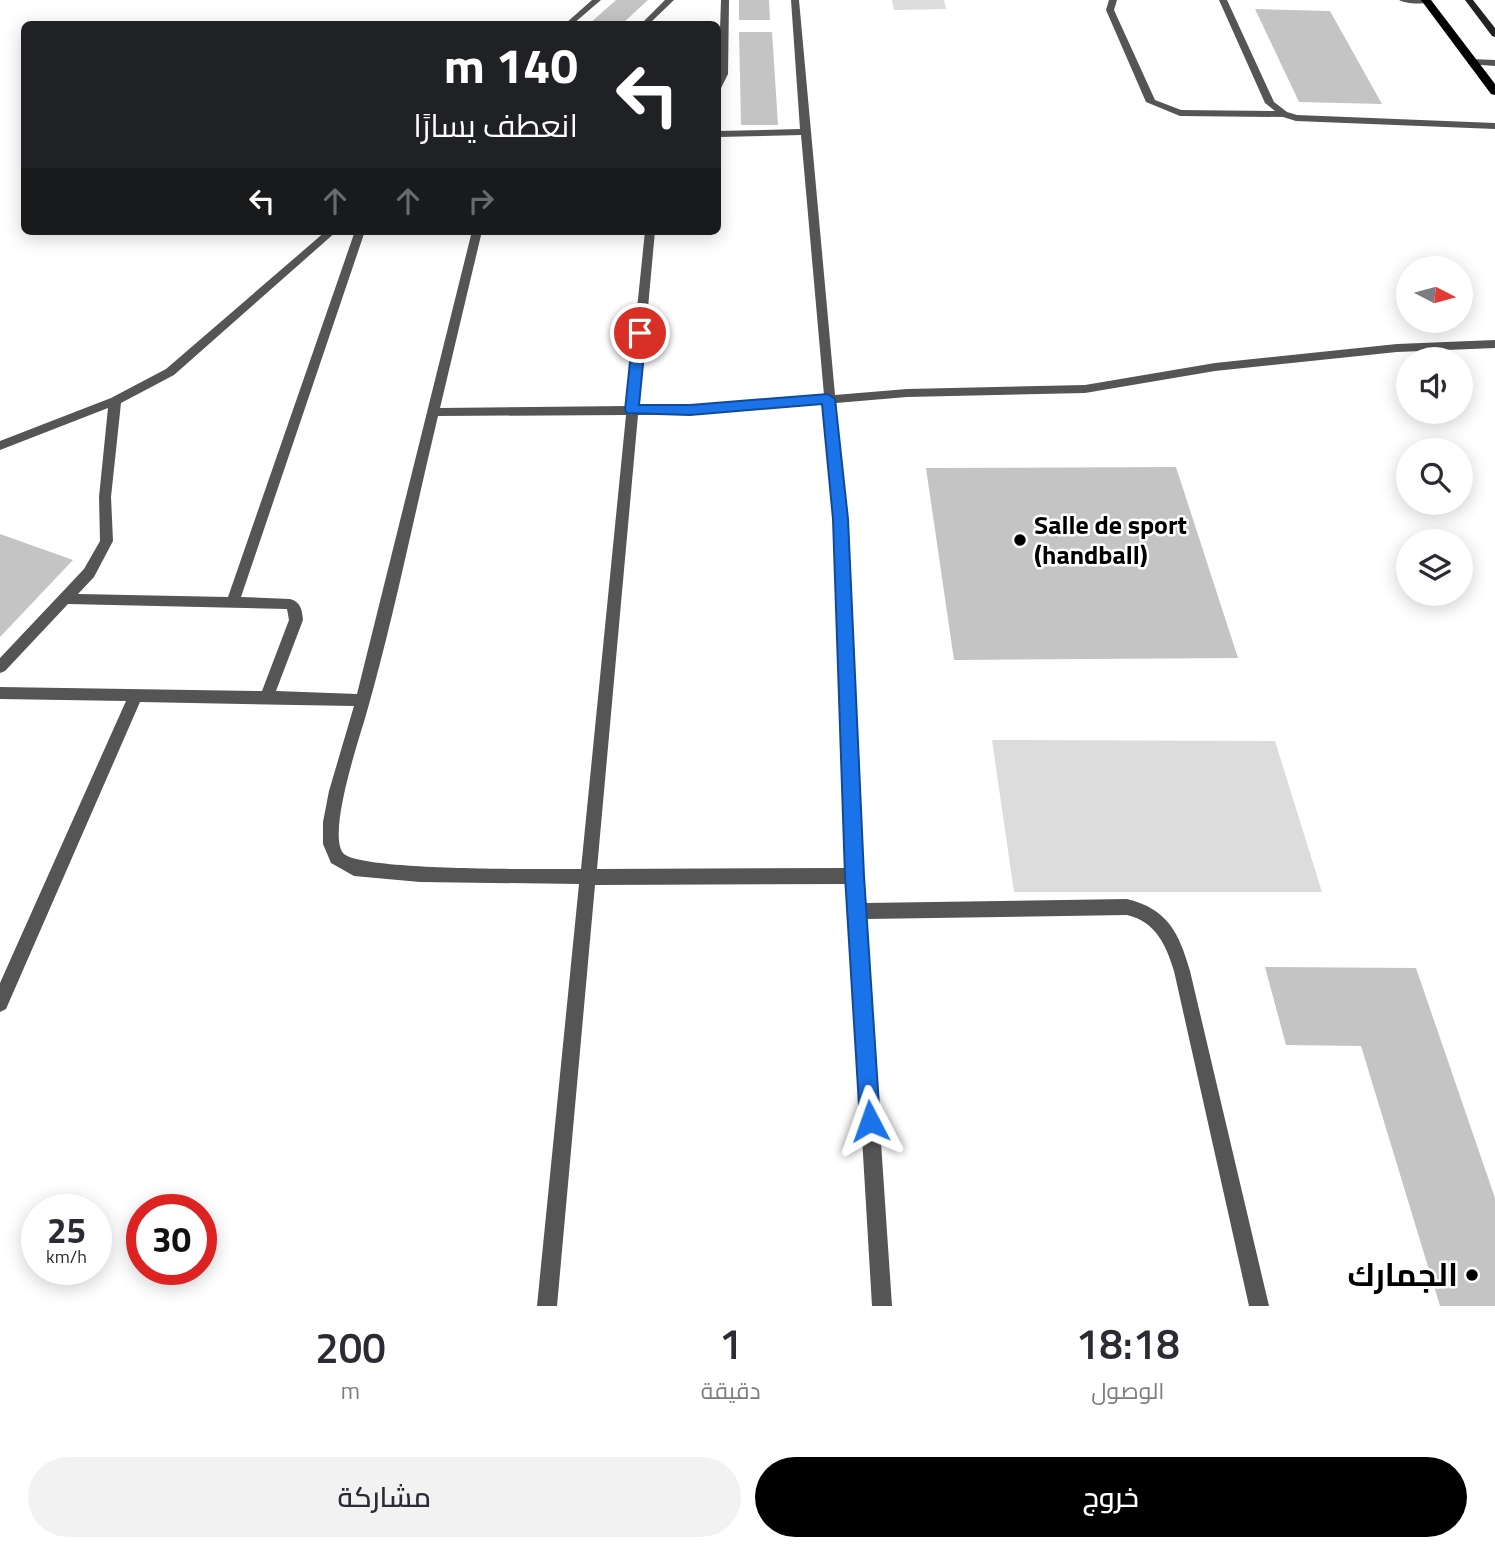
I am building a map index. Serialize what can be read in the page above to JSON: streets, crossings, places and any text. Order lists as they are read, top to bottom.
{
  "places": ["Salle de sport (handball)", "الجمارك"],
  "north": "right",
  "page": {
    "turn": ["140 m", "انعطف يسارًا"],
    "speed": "25 km/h",
    "limit": "30",
    "eta": [
      "18:18",
      "الوصول",
      "1",
      "دقيقة",
      "200",
      "m"
    ],
    "buttons": ["خروج", "مشاركة"]
  }
}
